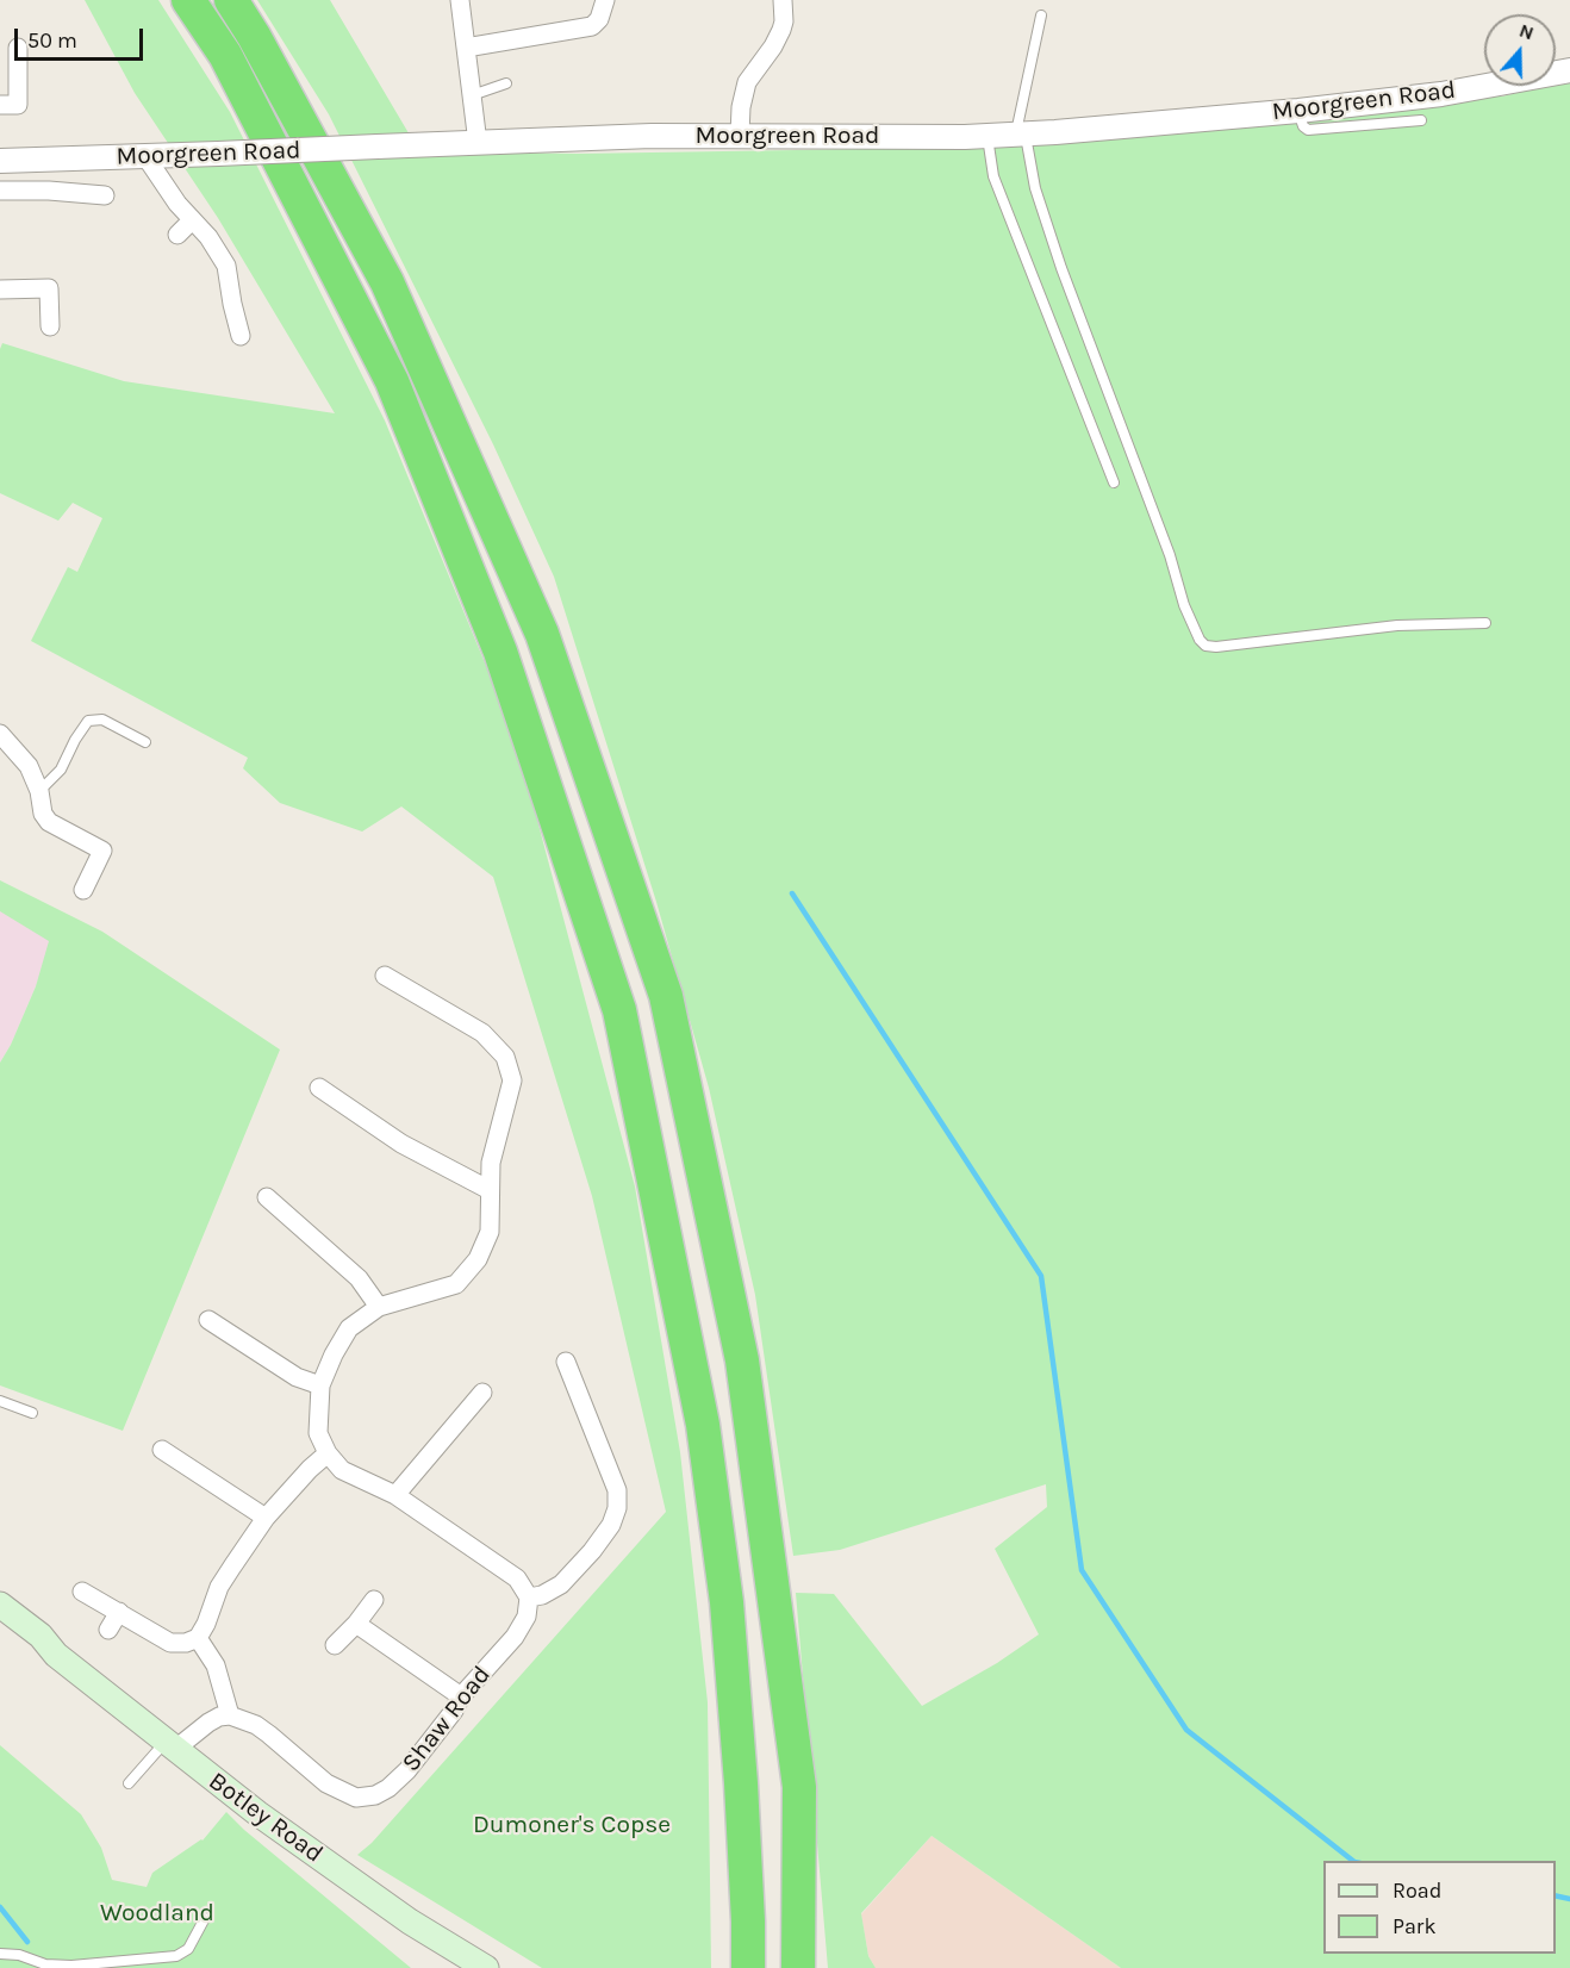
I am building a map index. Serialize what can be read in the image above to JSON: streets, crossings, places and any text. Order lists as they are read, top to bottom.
{
  "streets": {
    "main road": ["Botley Road"],
    "street": ["Moorgreen Road", "Shaw Road"]
  },
  "parks": ["Dumoner's Copse", "Woodland"],
  "legend": ["Road", "Park"],
  "scale_bar": "50 m",
  "north": "top"
}
